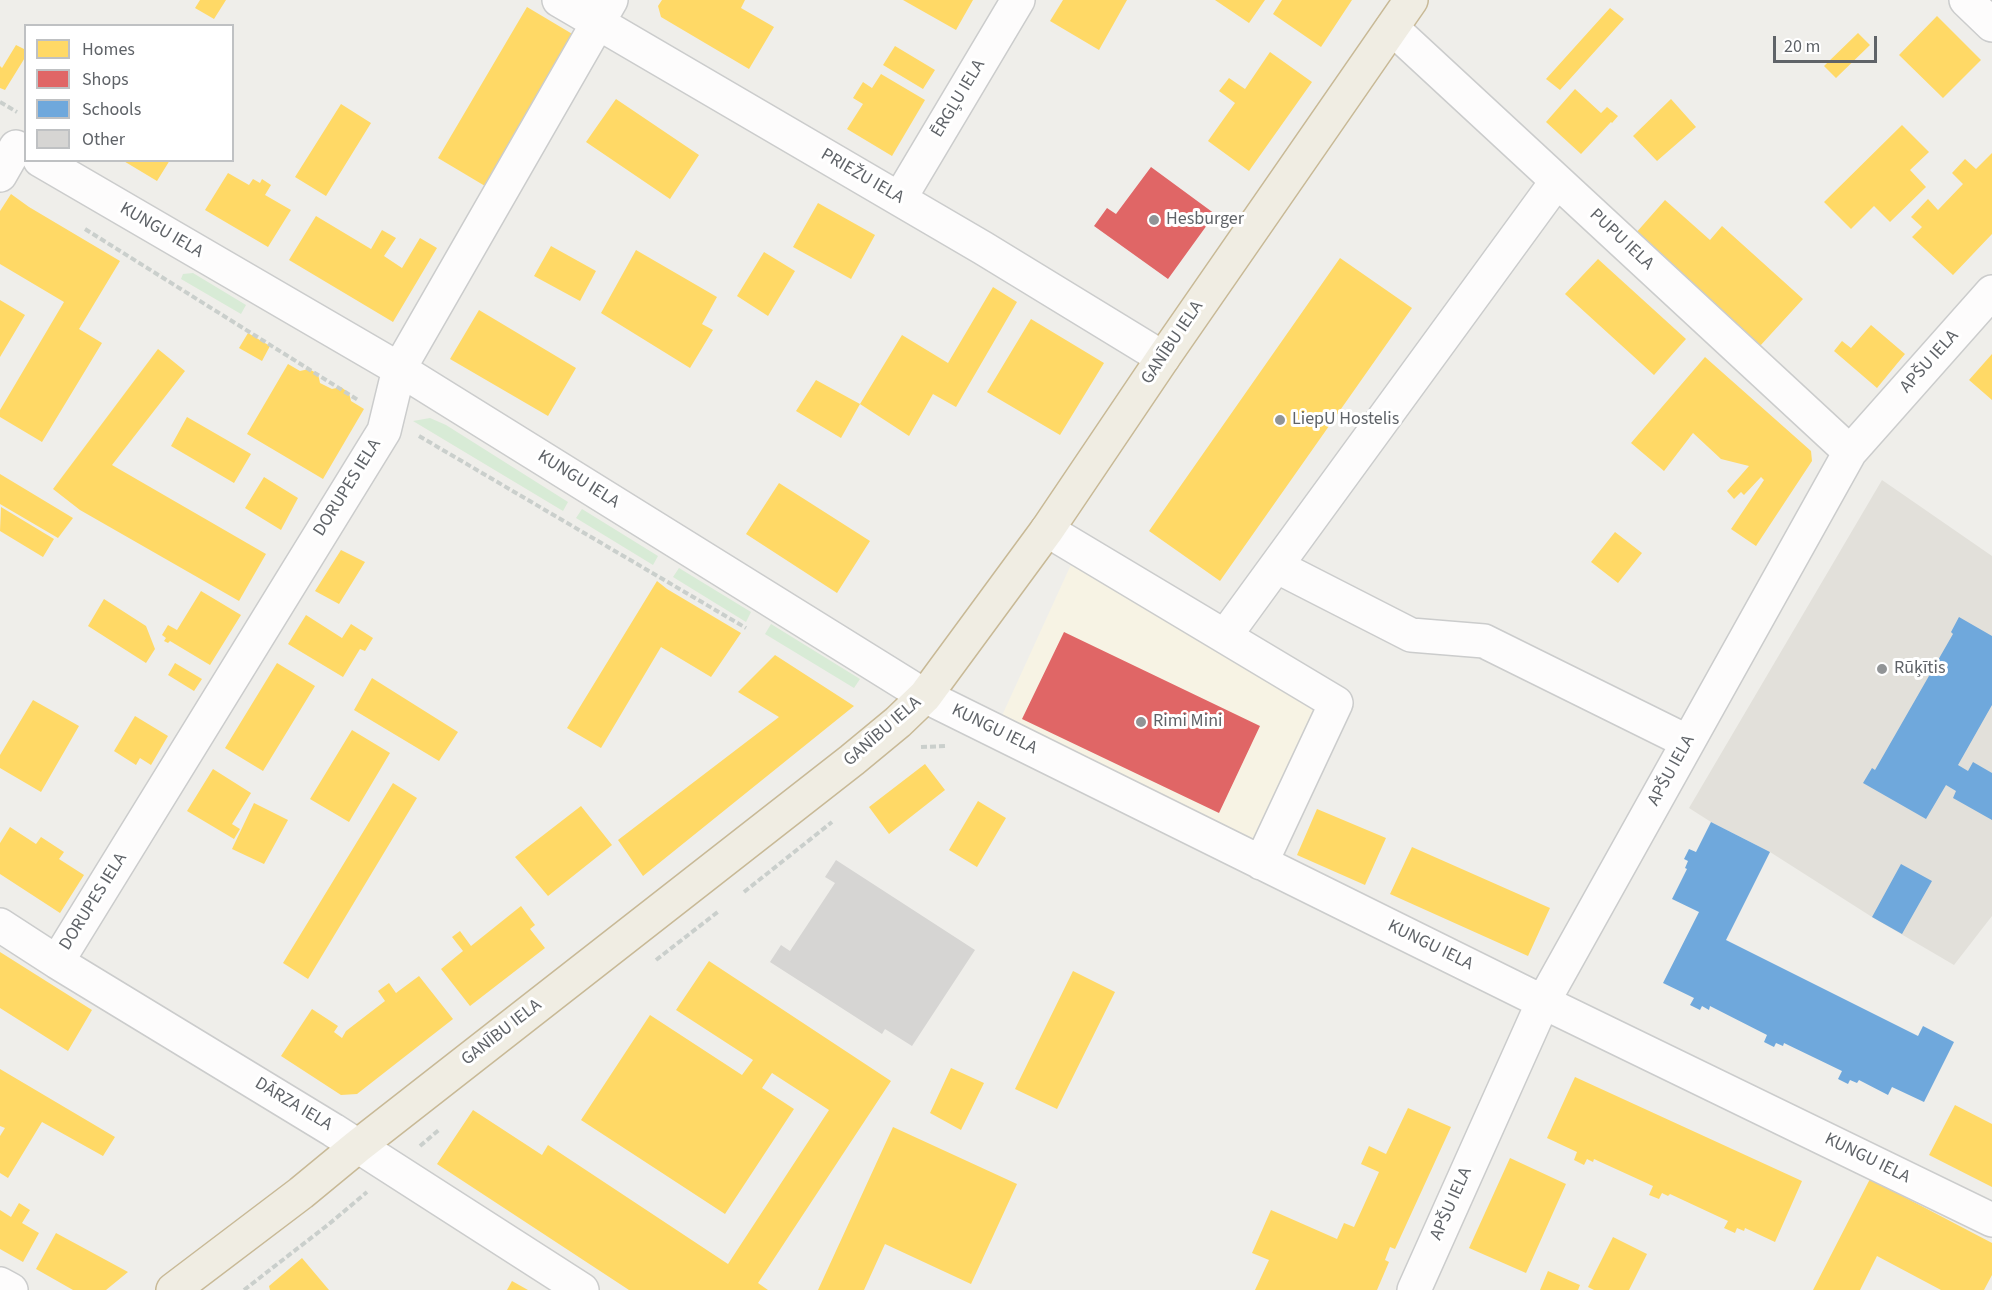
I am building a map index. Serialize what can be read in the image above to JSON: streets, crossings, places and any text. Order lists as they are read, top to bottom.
{
  "streets": {
    "highway": ["GANĪBU IELA"],
    "street": [
      "ĒRGĻU IELA",
      "PRIEŽU IELA",
      "KUNGU IELA",
      "PUPU IELA",
      "APŠU IELA",
      "DORUPES IELA",
      "DĀRZA IELA"
    ]
  },
  "crossings": [
    ["ĒRGĻU IELA", "PRIEŽU IELA"],
    ["PRIEŽU IELA", "GANĪBU IELA"],
    ["PRIEŽU IELA", "DORUPES IELA"],
    ["KUNGU IELA", "GANĪBU IELA"],
    ["KUNGU IELA", "APŠU IELA"],
    ["KUNGU IELA", "DORUPES IELA"],
    ["PUPU IELA", "GANĪBU IELA"],
    ["PUPU IELA", "APŠU IELA"],
    ["GANĪBU IELA", "DĀRZA IELA"],
    ["DORUPES IELA", "DĀRZA IELA"]
  ],
  "places": [
    "Hesburger",
    "LiepU Hostelis",
    "Rūķītis",
    "Rimi Mini"
  ],
  "legend": [
    "Homes",
    "Shops",
    "Schools",
    "Other"
  ],
  "scale_bar": "20 m"
}
